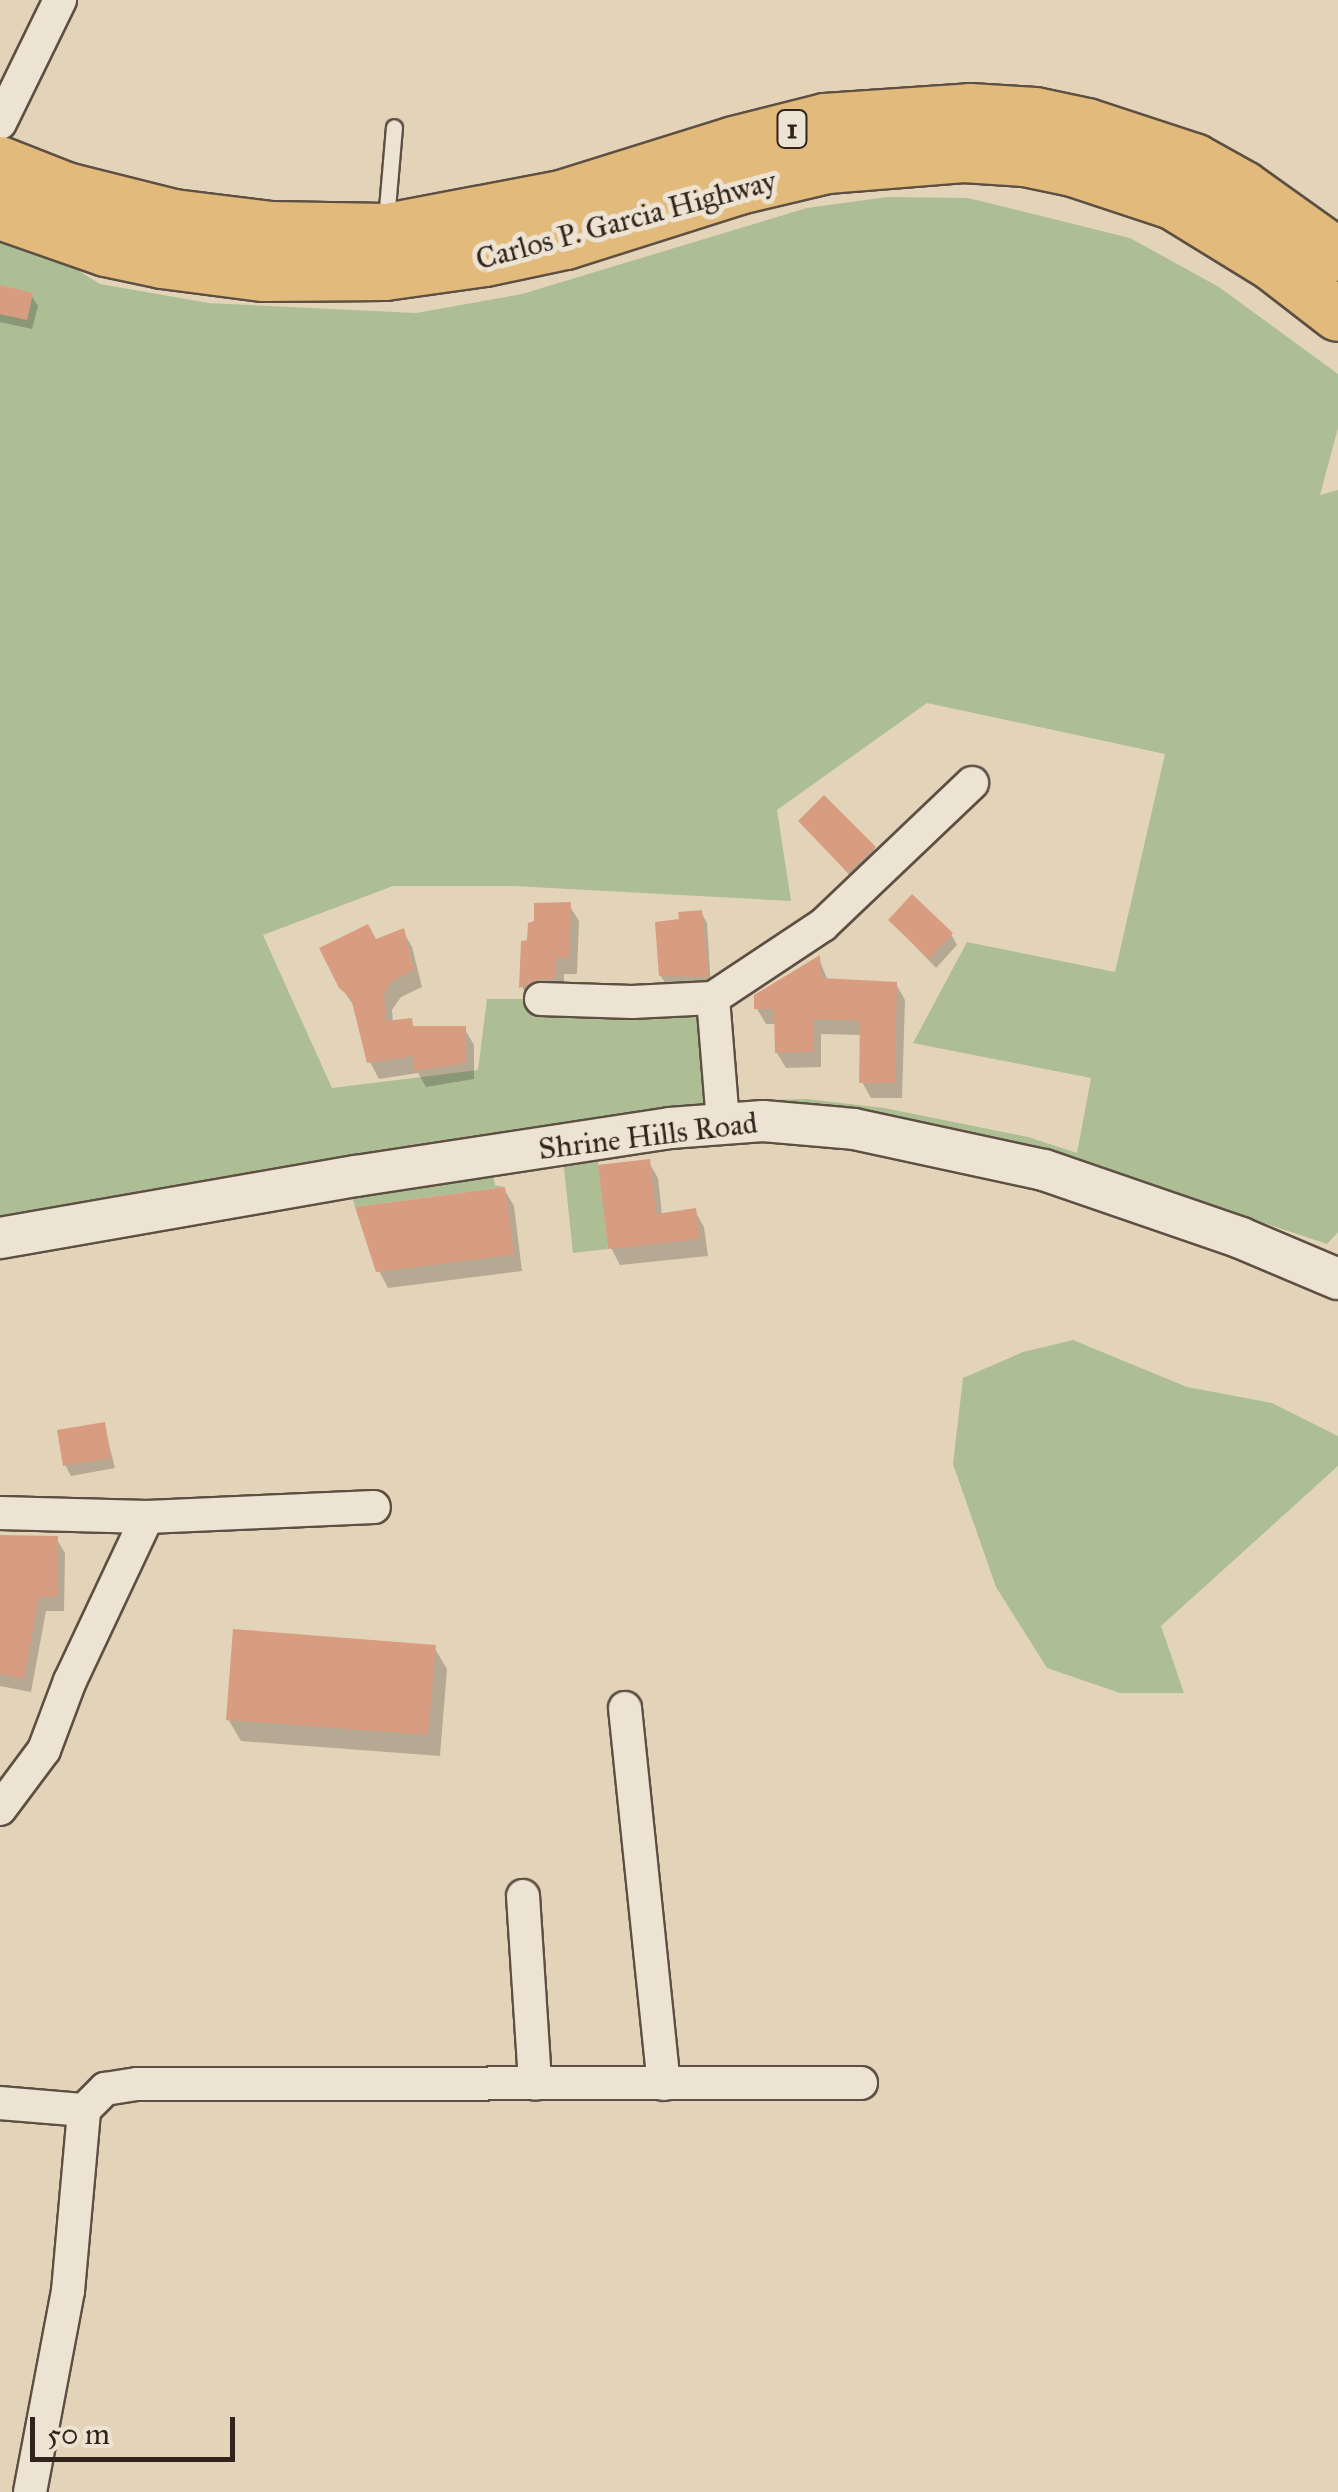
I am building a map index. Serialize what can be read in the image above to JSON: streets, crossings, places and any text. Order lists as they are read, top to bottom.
{
  "streets": {
    "highway": ["1", "Carlos P. Garcia Highway"],
    "street": ["Shrine Hills Road"]
  },
  "scale_bar": "50 m"
}
